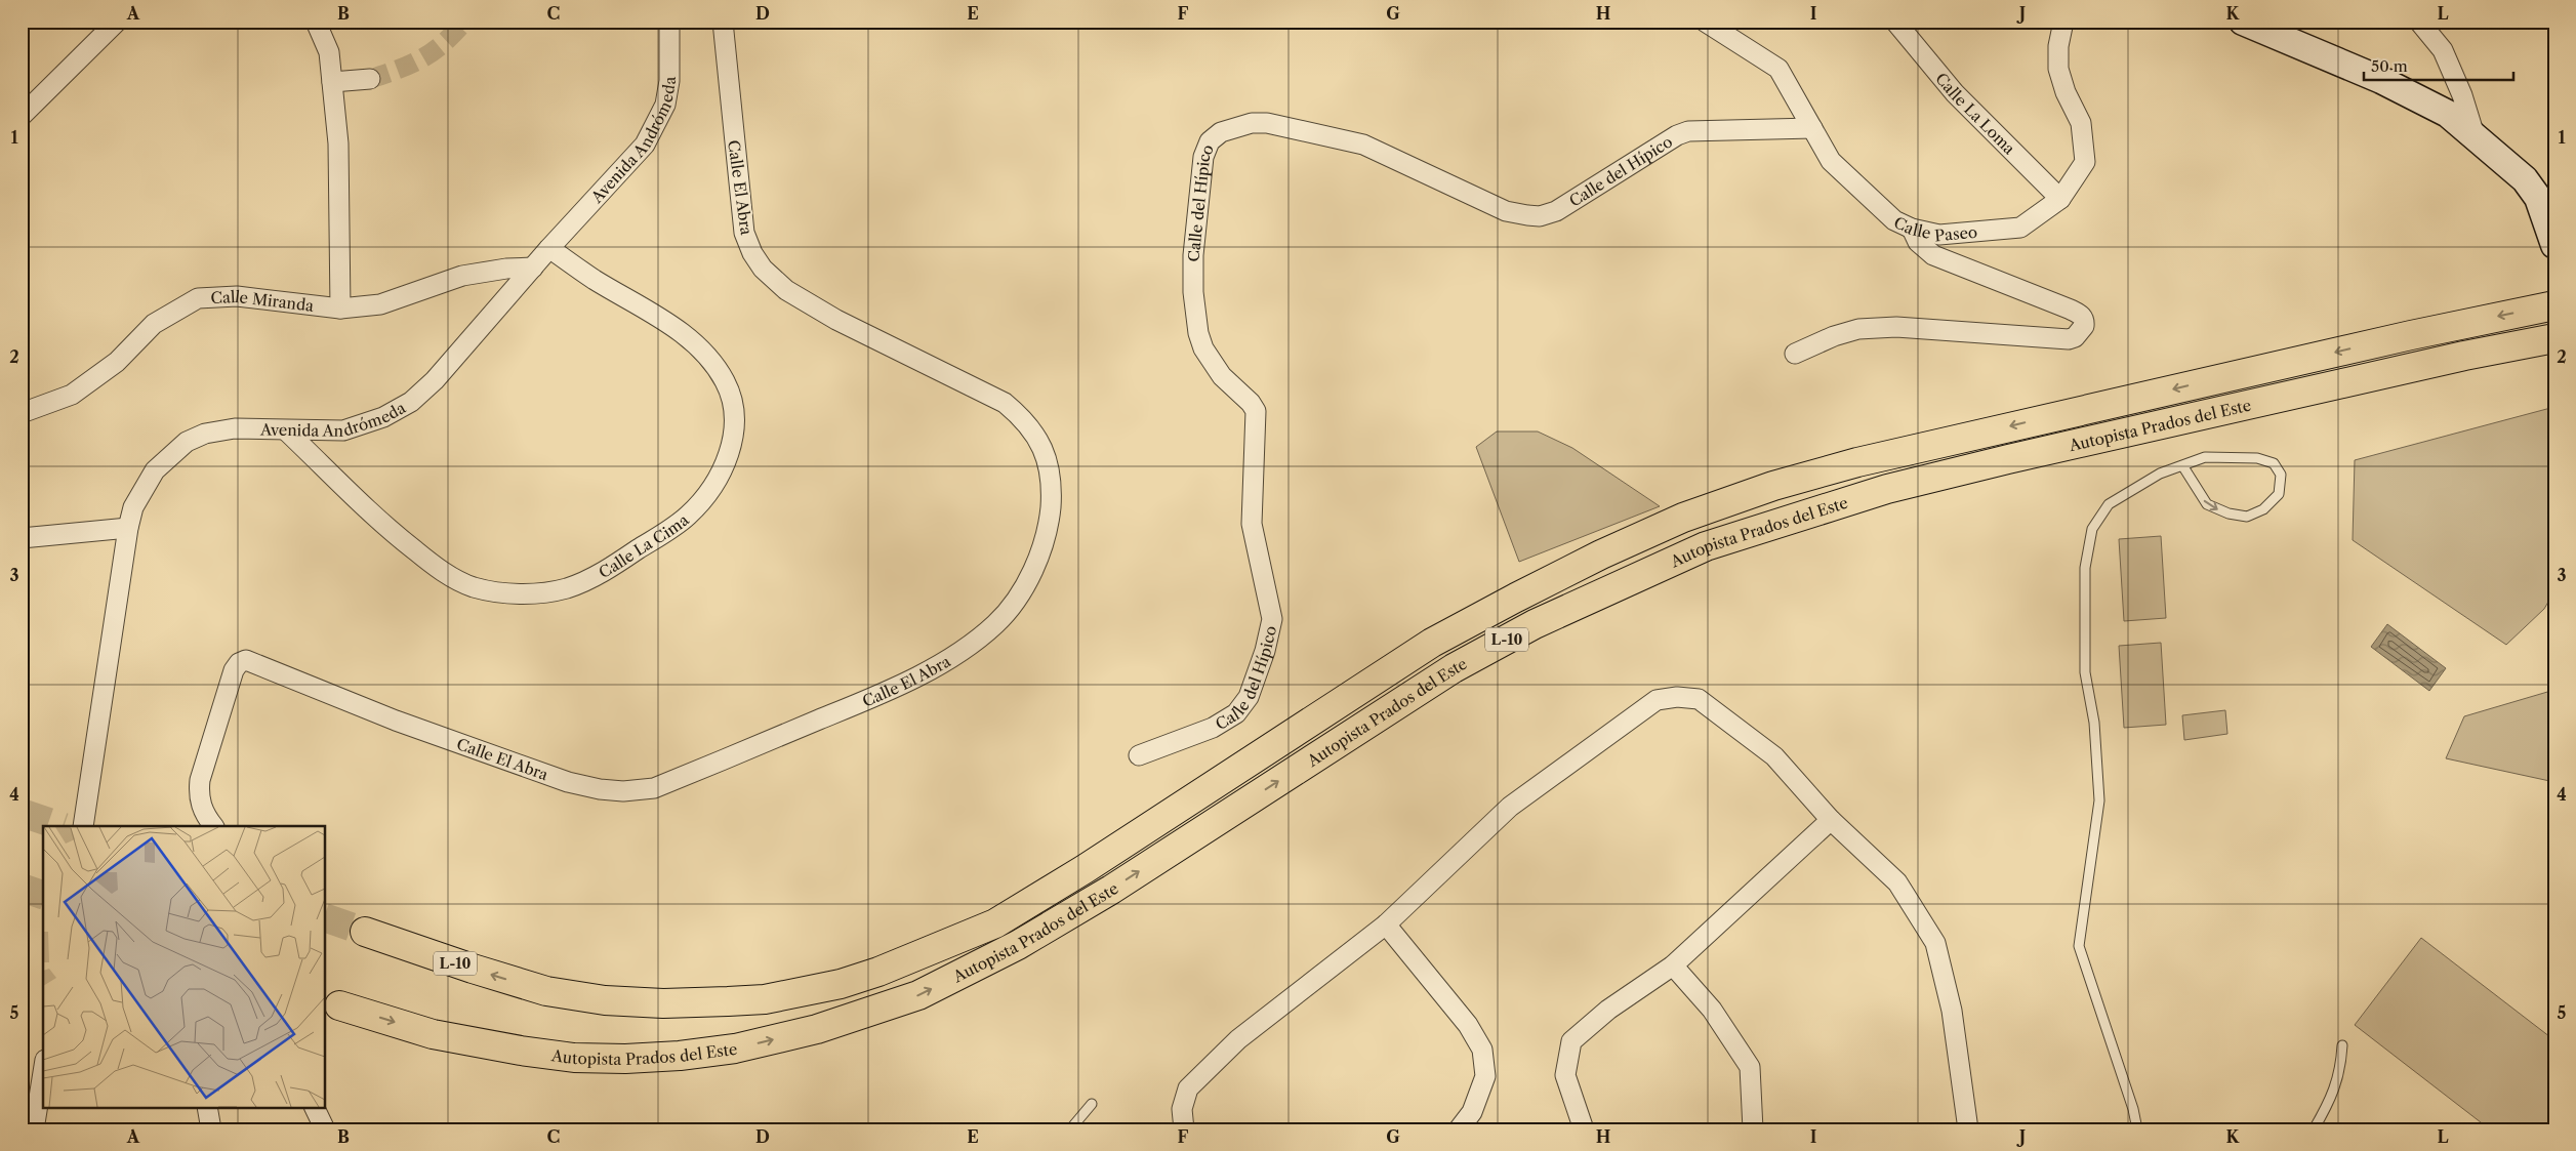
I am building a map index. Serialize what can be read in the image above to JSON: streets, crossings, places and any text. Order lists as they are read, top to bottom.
{
  "streets": {
    "highway": ["Autopista Prados del Este", "L-10"],
    "street": [
      "Calle La Loma",
      "Avenida Andrómeda",
      "Calle del Hípico",
      "Calle El Abra",
      "Calle Paseo",
      "Calle Miranda",
      "Calle La Cima"
    ]
  },
  "crossings": [
    ["Calle La Loma", "Calle Paseo"],
    ["Avenida Andrómeda", "Calle Miranda"],
    ["Avenida Andrómeda", "Calle La Cima"],
    ["Calle del Hípico", "Calle Paseo"]
  ],
  "scale_bar": "50 m",
  "grid": {
    "columns": [
      "A",
      "B",
      "C",
      "D",
      "E",
      "F",
      "G",
      "H",
      "I",
      "J",
      "K",
      "L"
    ],
    "rows": [
      "1",
      "2",
      "3",
      "4",
      "5"
    ]
  }
}
